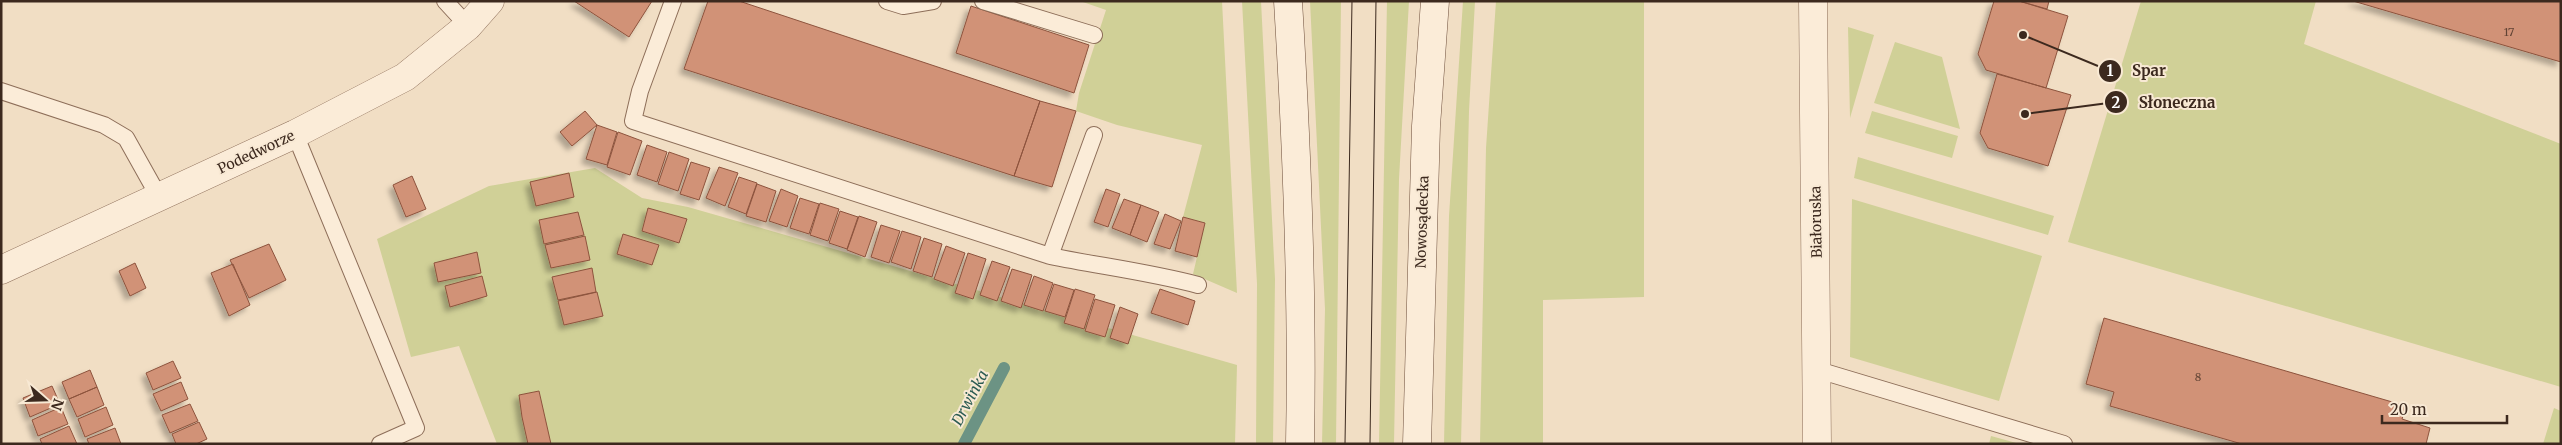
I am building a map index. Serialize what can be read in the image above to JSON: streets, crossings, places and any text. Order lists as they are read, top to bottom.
{
  "streets": {
    "street": ["Podedworze", "Nowosądecka", "Białoruska"]
  },
  "water": ["Drwinka"],
  "places": ["Spar", "Słoneczna"],
  "house_numbers": ["17", "8"],
  "scale_bar": "20 m",
  "north": "right"
}
